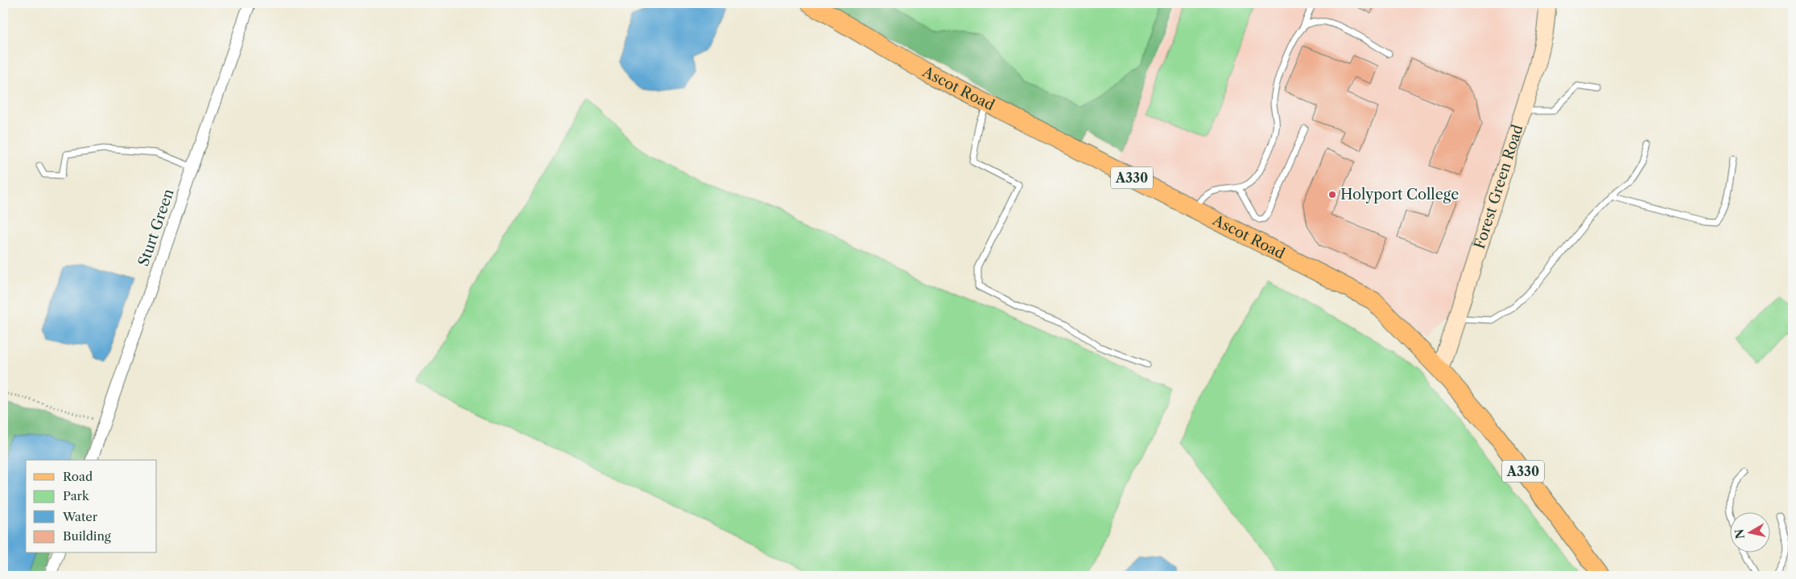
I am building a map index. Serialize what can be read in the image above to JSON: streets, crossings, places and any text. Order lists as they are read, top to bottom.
{
  "streets": {
    "main road": ["Ascot Road", "A330", "Forest Green Road"],
    "street": ["Sturt Green"]
  },
  "crossings": [
    ["Ascot Road", "Forest Green Road"]
  ],
  "places": ["Holyport College"],
  "legend": [
    "Road",
    "Park",
    "Water",
    "Building"
  ],
  "north": "left"
}
